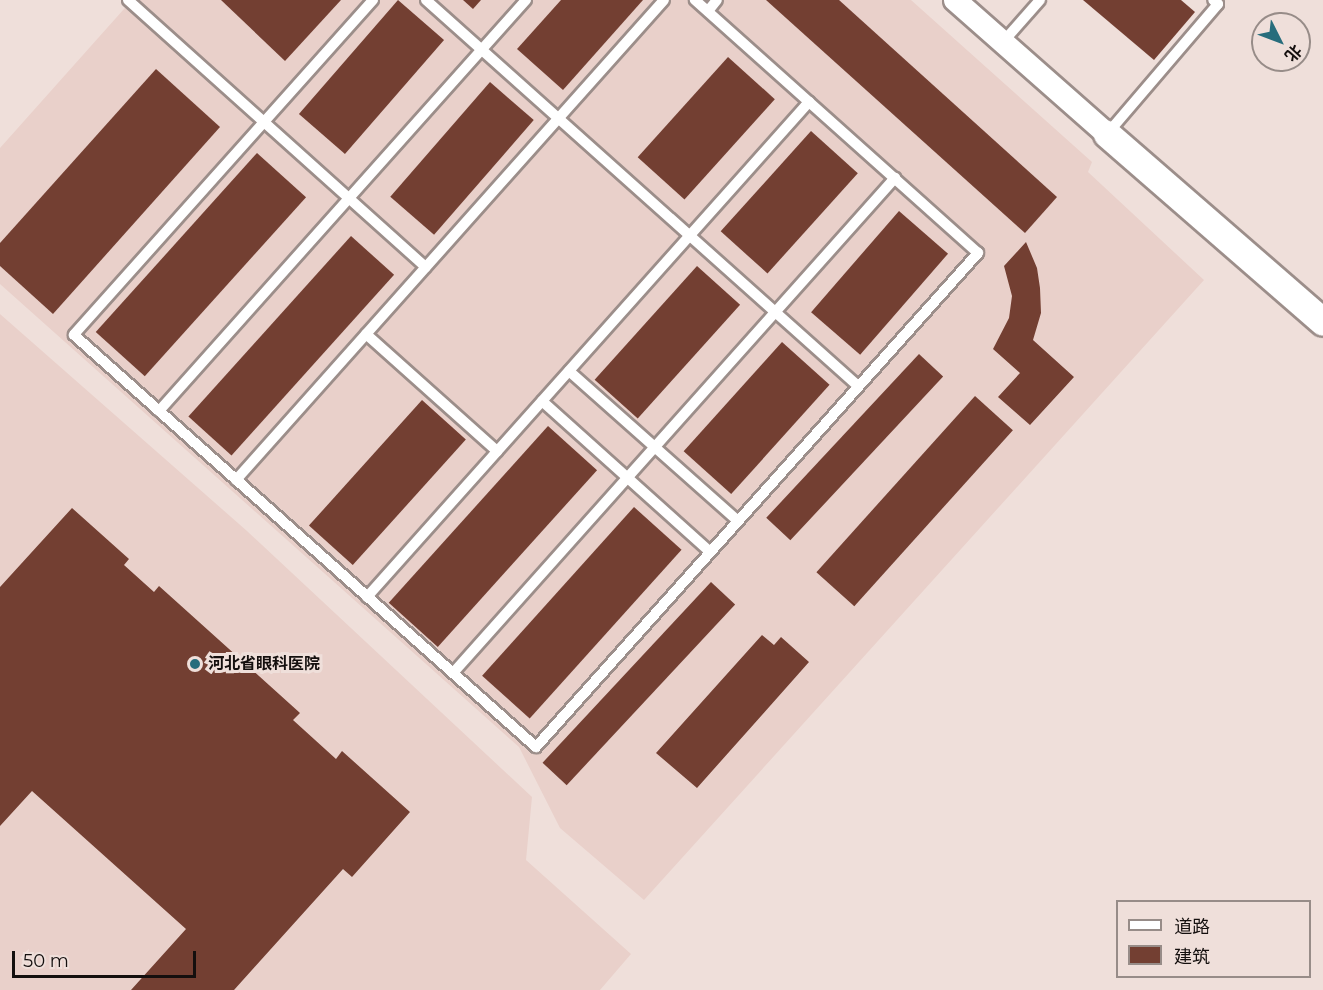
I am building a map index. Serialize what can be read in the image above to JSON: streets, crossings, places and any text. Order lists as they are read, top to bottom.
{
  "places": ["河北省眼科医院"],
  "legend": ["道路", "建筑"],
  "scale_bar": "50 m",
  "north": "bottom right"
}
